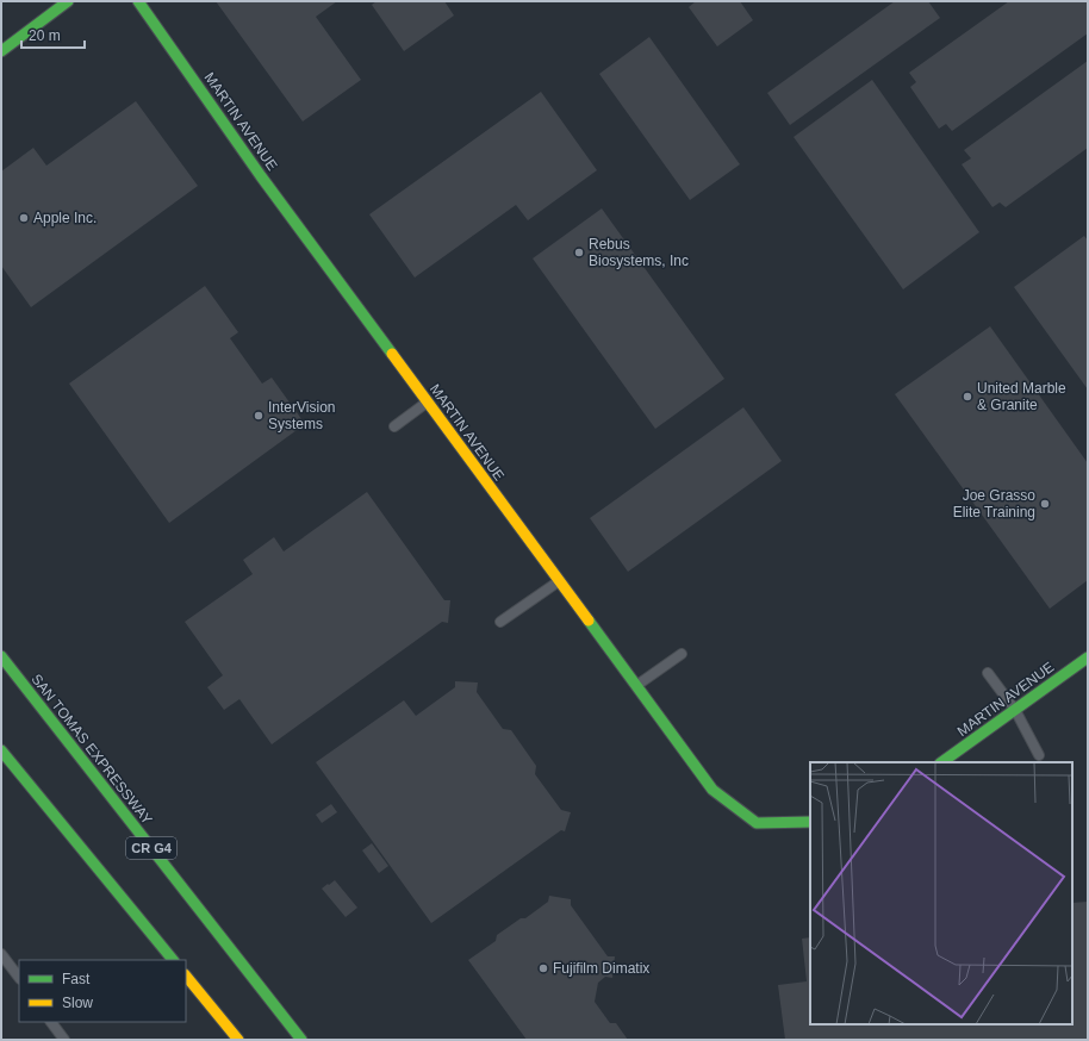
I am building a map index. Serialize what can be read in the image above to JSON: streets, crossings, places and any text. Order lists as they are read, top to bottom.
{
  "streets": {
    "main road": ["MARTIN AVENUE", "SAN TOMAS EXPRESSWAY", "CR G4"]
  },
  "places": [
    "Apple Inc.",
    "Rebus Biosystems, Inc",
    "United Marble & Granite",
    "InterVision Systems",
    "Joe Grasso Elite Training",
    "Fujifilm Dimatix"
  ],
  "legend": ["Fast", "Slow"],
  "scale_bar": "20 m"
}
